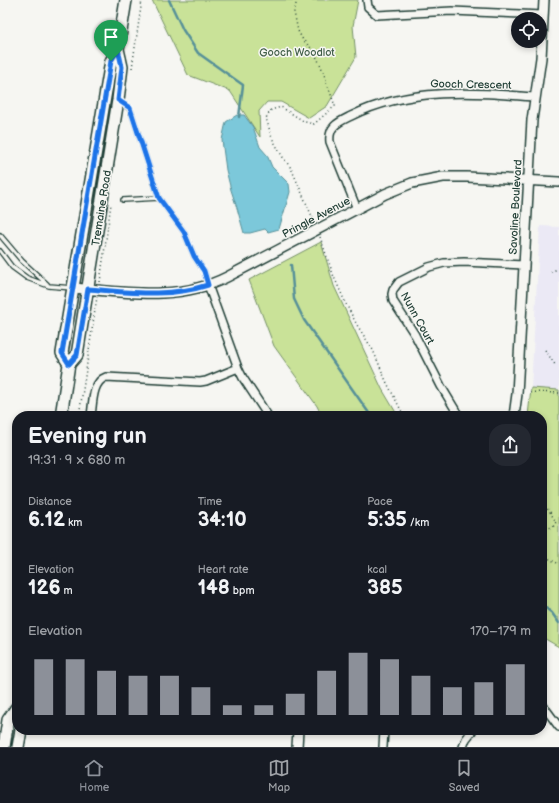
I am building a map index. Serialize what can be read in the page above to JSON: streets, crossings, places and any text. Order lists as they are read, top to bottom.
{
  "streets": {
    "main road": ["Tremaine Road"],
    "street": [
      "Gooch Crescent",
      "Savoline Boulevard",
      "Pringle Avenue",
      "Nunn Court"
    ]
  },
  "crossings": [
    ["Gooch Crescent", "Savoline Boulevard"],
    ["Gooch Crescent", "Pringle Avenue"],
    ["Savoline Boulevard", "Pringle Avenue"],
    ["Savoline Boulevard", "Nunn Court"],
    ["Tremaine Road", "Pringle Avenue"]
  ],
  "parks": ["Gooch Woodlot"],
  "page": {
    "heading": ["Evening run", "19:31 · 9 × 680 m"],
    "stats": [
      ["Distance", "6.12 km"],
      ["Time", "34:10"],
      ["Pace", "5:35 /km"],
      ["Elevation", "126 m"],
      ["Heart rate", "148 bpm"],
      ["kcal", "385"]
    ],
    "chart": ["Elevation", "170–179 m"],
    "tabs": ["Home", "Map", "Saved"]
  }
}
